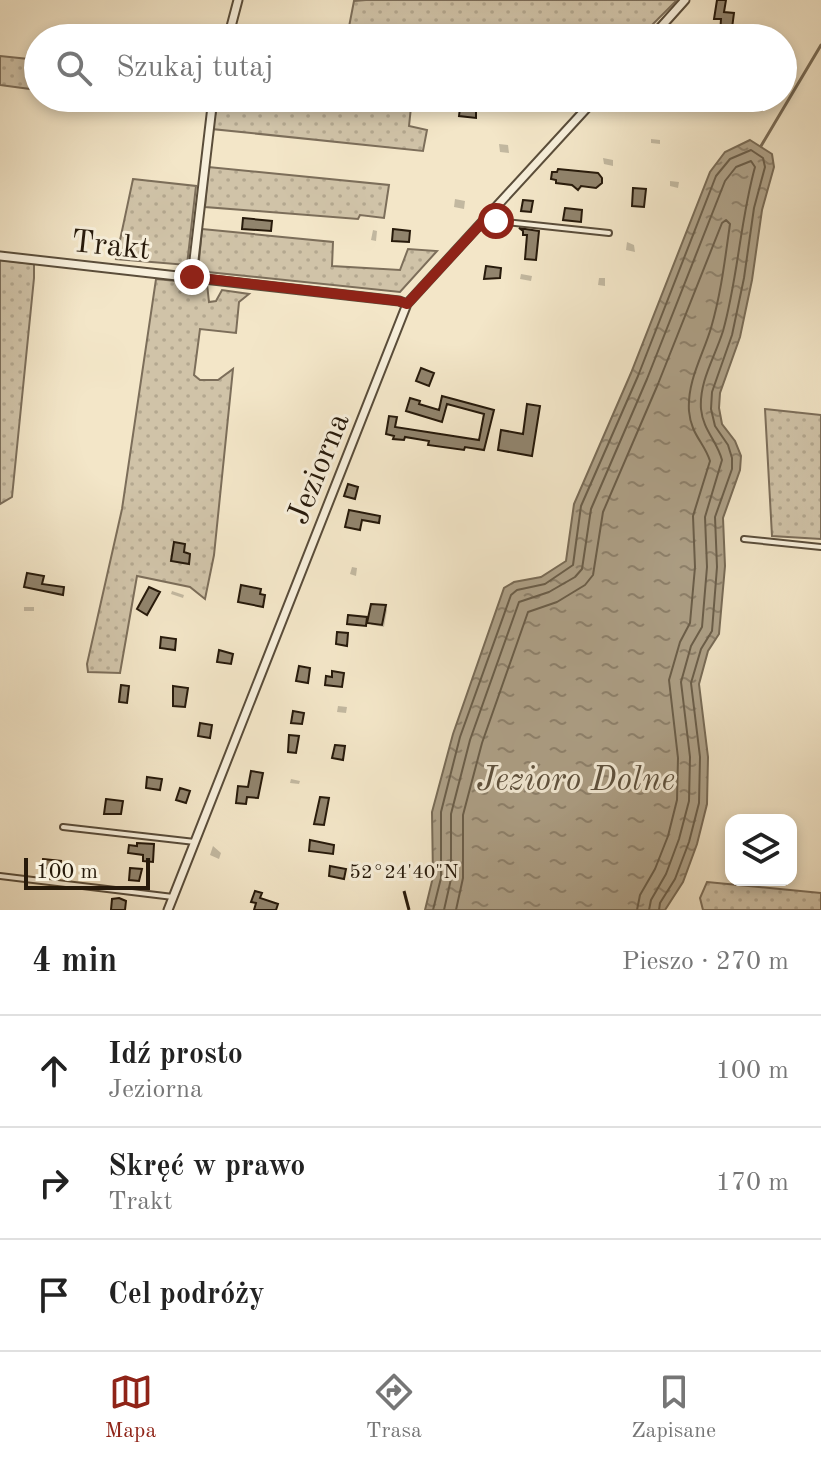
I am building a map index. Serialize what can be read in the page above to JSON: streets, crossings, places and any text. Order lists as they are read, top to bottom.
{
  "streets": {
    "street": ["Trakt", "Jeziorna"]
  },
  "crossings": [
    ["Trakt", "Jeziorna"]
  ],
  "water": ["Jezioro Dolne"],
  "scale_bar": "100 m",
  "page": {
    "search": "Szukaj tutaj",
    "scale": "100 m",
    "heading": ["4 min", "Pieszo · 270 m"],
    "list": [
      ["Idź prosto", "Jeziorna", "100 m"],
      ["Skręć w prawo", "Trakt", "170 m"],
      "Cel podróży"
    ],
    "nav": ["Mapa", "Trasa", "Zapisane"]
  },
  "coordinates": ["52°24'40\"N"]
}
